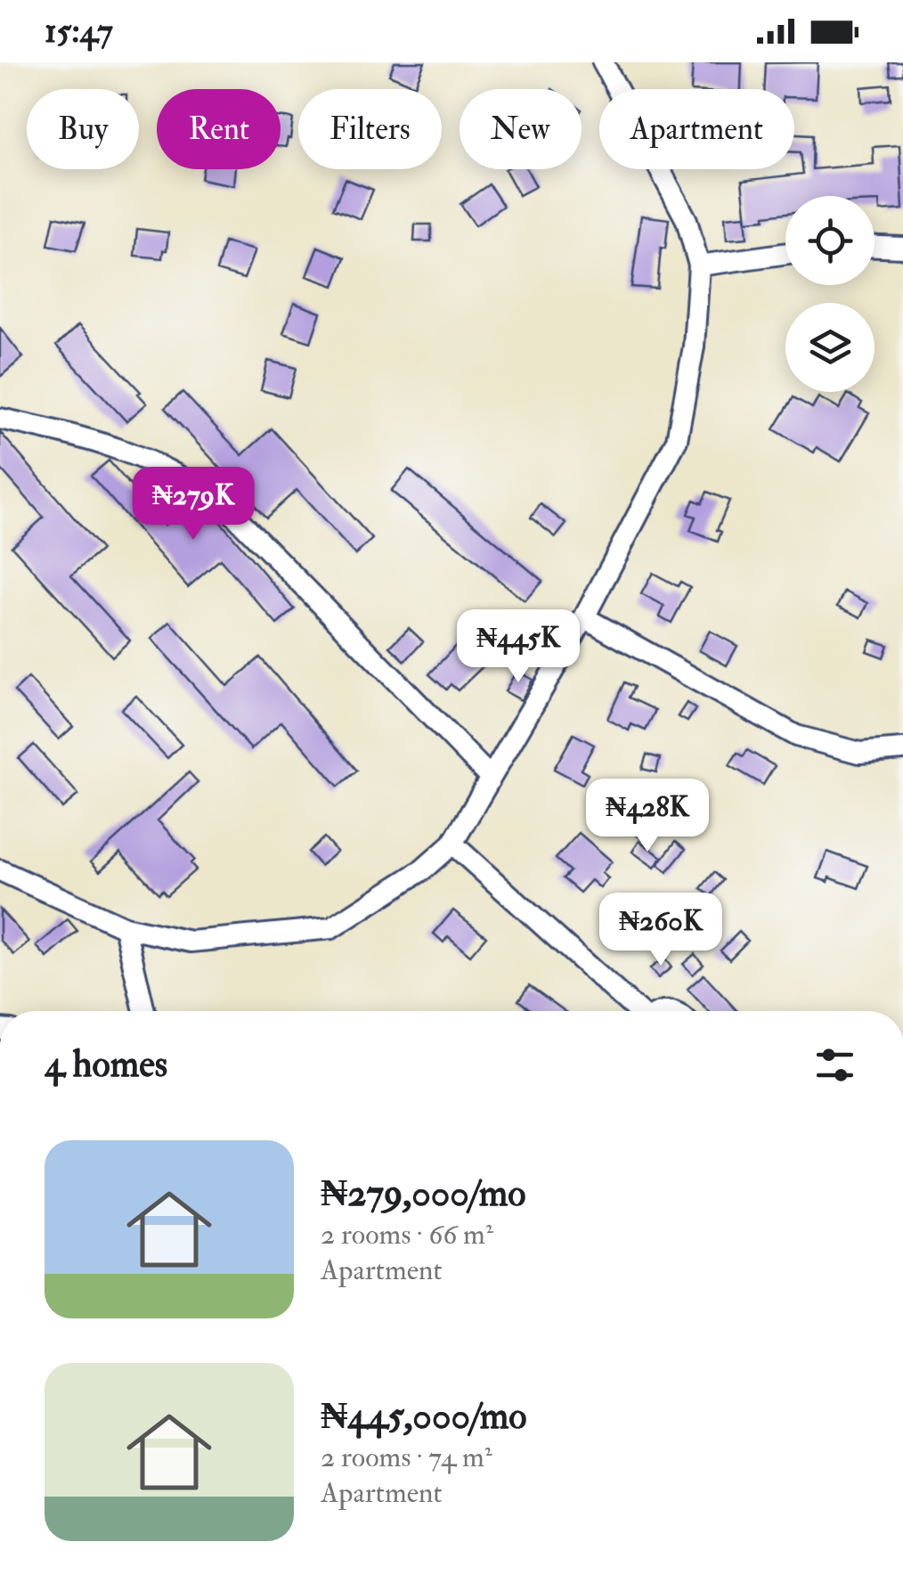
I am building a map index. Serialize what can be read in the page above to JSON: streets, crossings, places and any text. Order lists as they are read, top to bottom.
{
  "page": {
    "status": "15:47",
    "chip": [
      "Buy",
      "Rent",
      "Filters",
      "New",
      "Apartment"
    ],
    "price": [
      "₦279K",
      "₦445K",
      "₦428K",
      "₦260K"
    ],
    "heading": "4 homes",
    "list": [
      {
        "name": "₦279,000/mo",
        "note": "2 rooms · 66 m² · Apartment"
      },
      {
        "name": "₦445,000/mo",
        "note": "2 rooms · 74 m² · Apartment"
      }
    ]
  }
}
